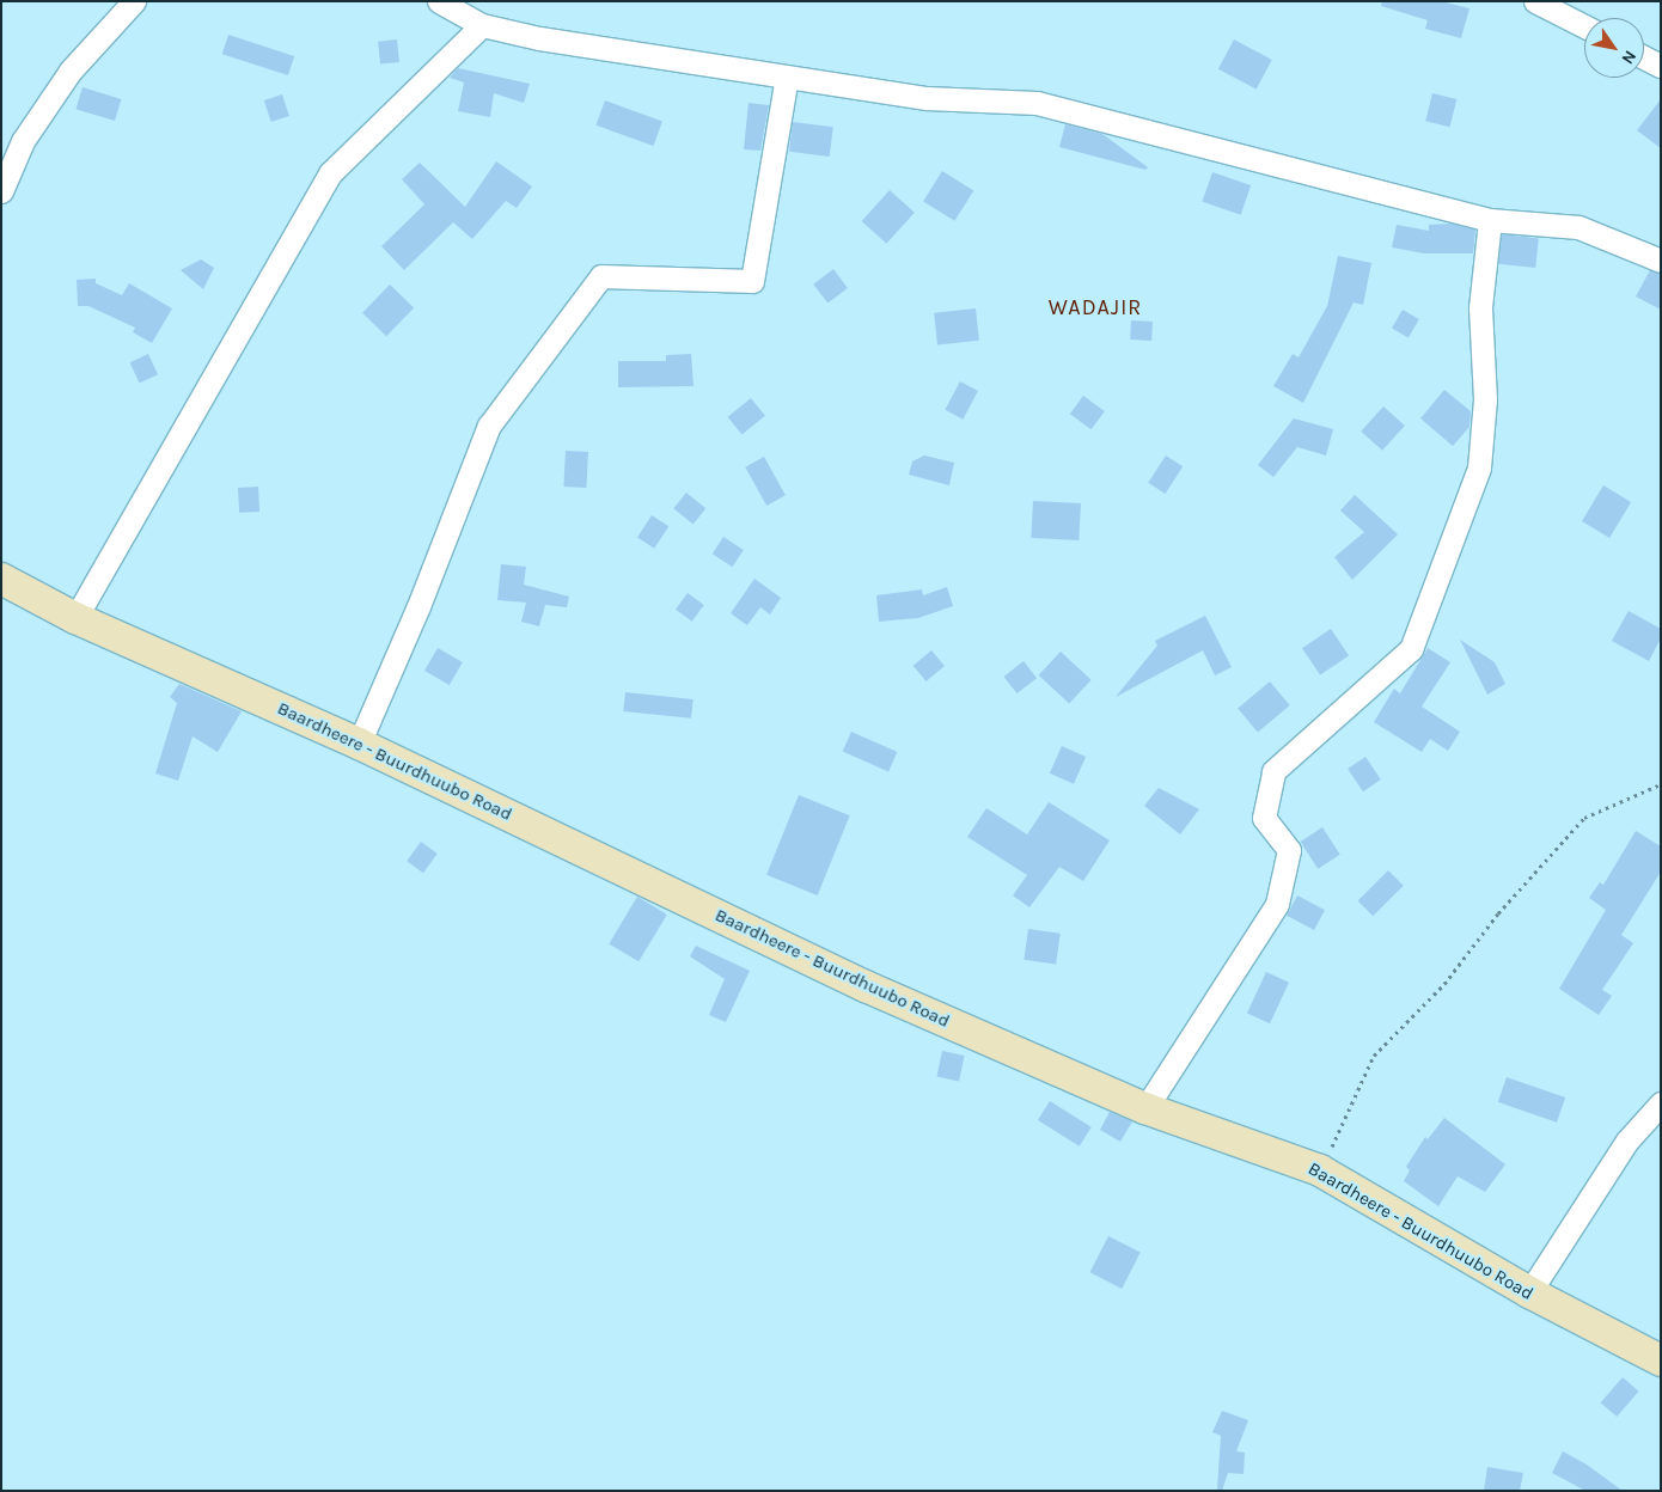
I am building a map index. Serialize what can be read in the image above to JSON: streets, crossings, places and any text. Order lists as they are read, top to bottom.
{
  "streets": {
    "main road": ["Baardheere - Buurdhuubo Road"]
  },
  "districts": ["WADAJIR"],
  "north": "bottom right"
}
